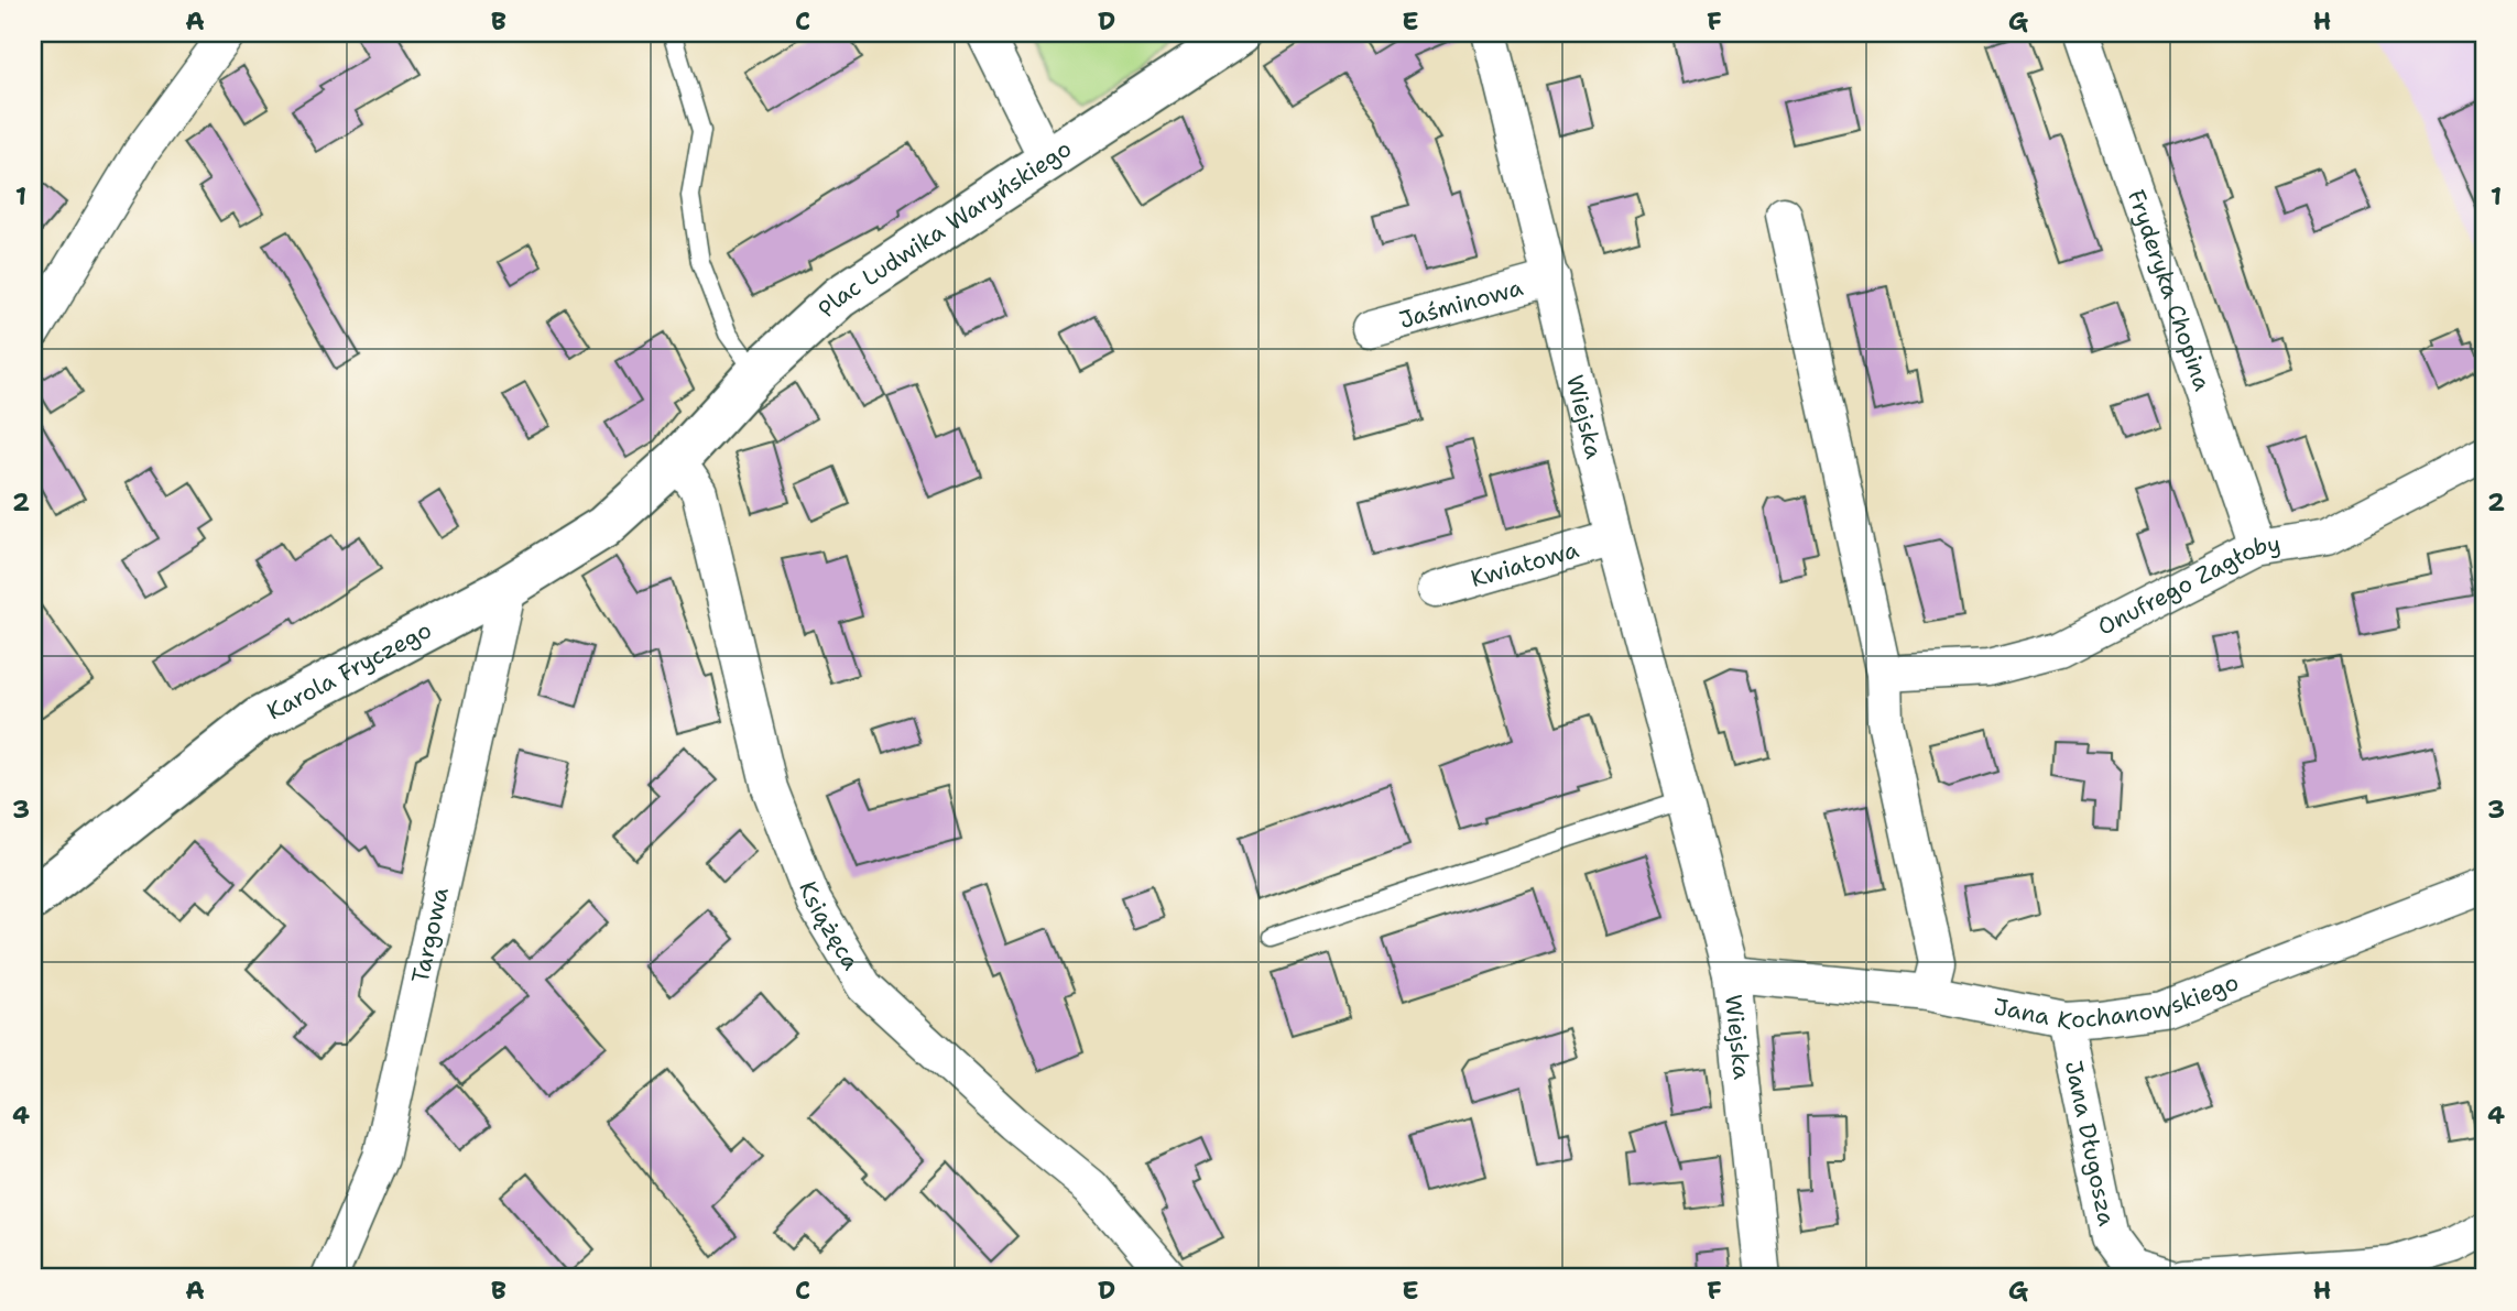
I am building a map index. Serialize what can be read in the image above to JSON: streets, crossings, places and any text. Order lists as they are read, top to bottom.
{
  "streets": {
    "street": [
      "Plac Ludwika Waryńskiego",
      "Fryderyka Chopina",
      "Jaśminowa",
      "Wiejska",
      "Kwiatowa",
      "Onufrego Zagłoby",
      "Karola Fryczego",
      "Książęca",
      "Targowa",
      "Jana Kochanowskiego",
      "Jana Długosza"
    ]
  },
  "crossings": [
    ["Plac Ludwika Waryńskiego", "Karola Fryczego"],
    ["Plac Ludwika Waryńskiego", "Książęca"],
    ["Fryderyka Chopina", "Onufrego Zagłoby"],
    ["Jaśminowa", "Wiejska"],
    ["Wiejska", "Kwiatowa"],
    ["Wiejska", "Jana Kochanowskiego"],
    ["Karola Fryczego", "Książęca"],
    ["Karola Fryczego", "Targowa"],
    ["Jana Kochanowskiego", "Jana Długosza"]
  ],
  "grid": {
    "columns": [
      "A",
      "B",
      "C",
      "D",
      "E",
      "F",
      "G",
      "H"
    ],
    "rows": [
      "1",
      "2",
      "3",
      "4"
    ]
  }
}
